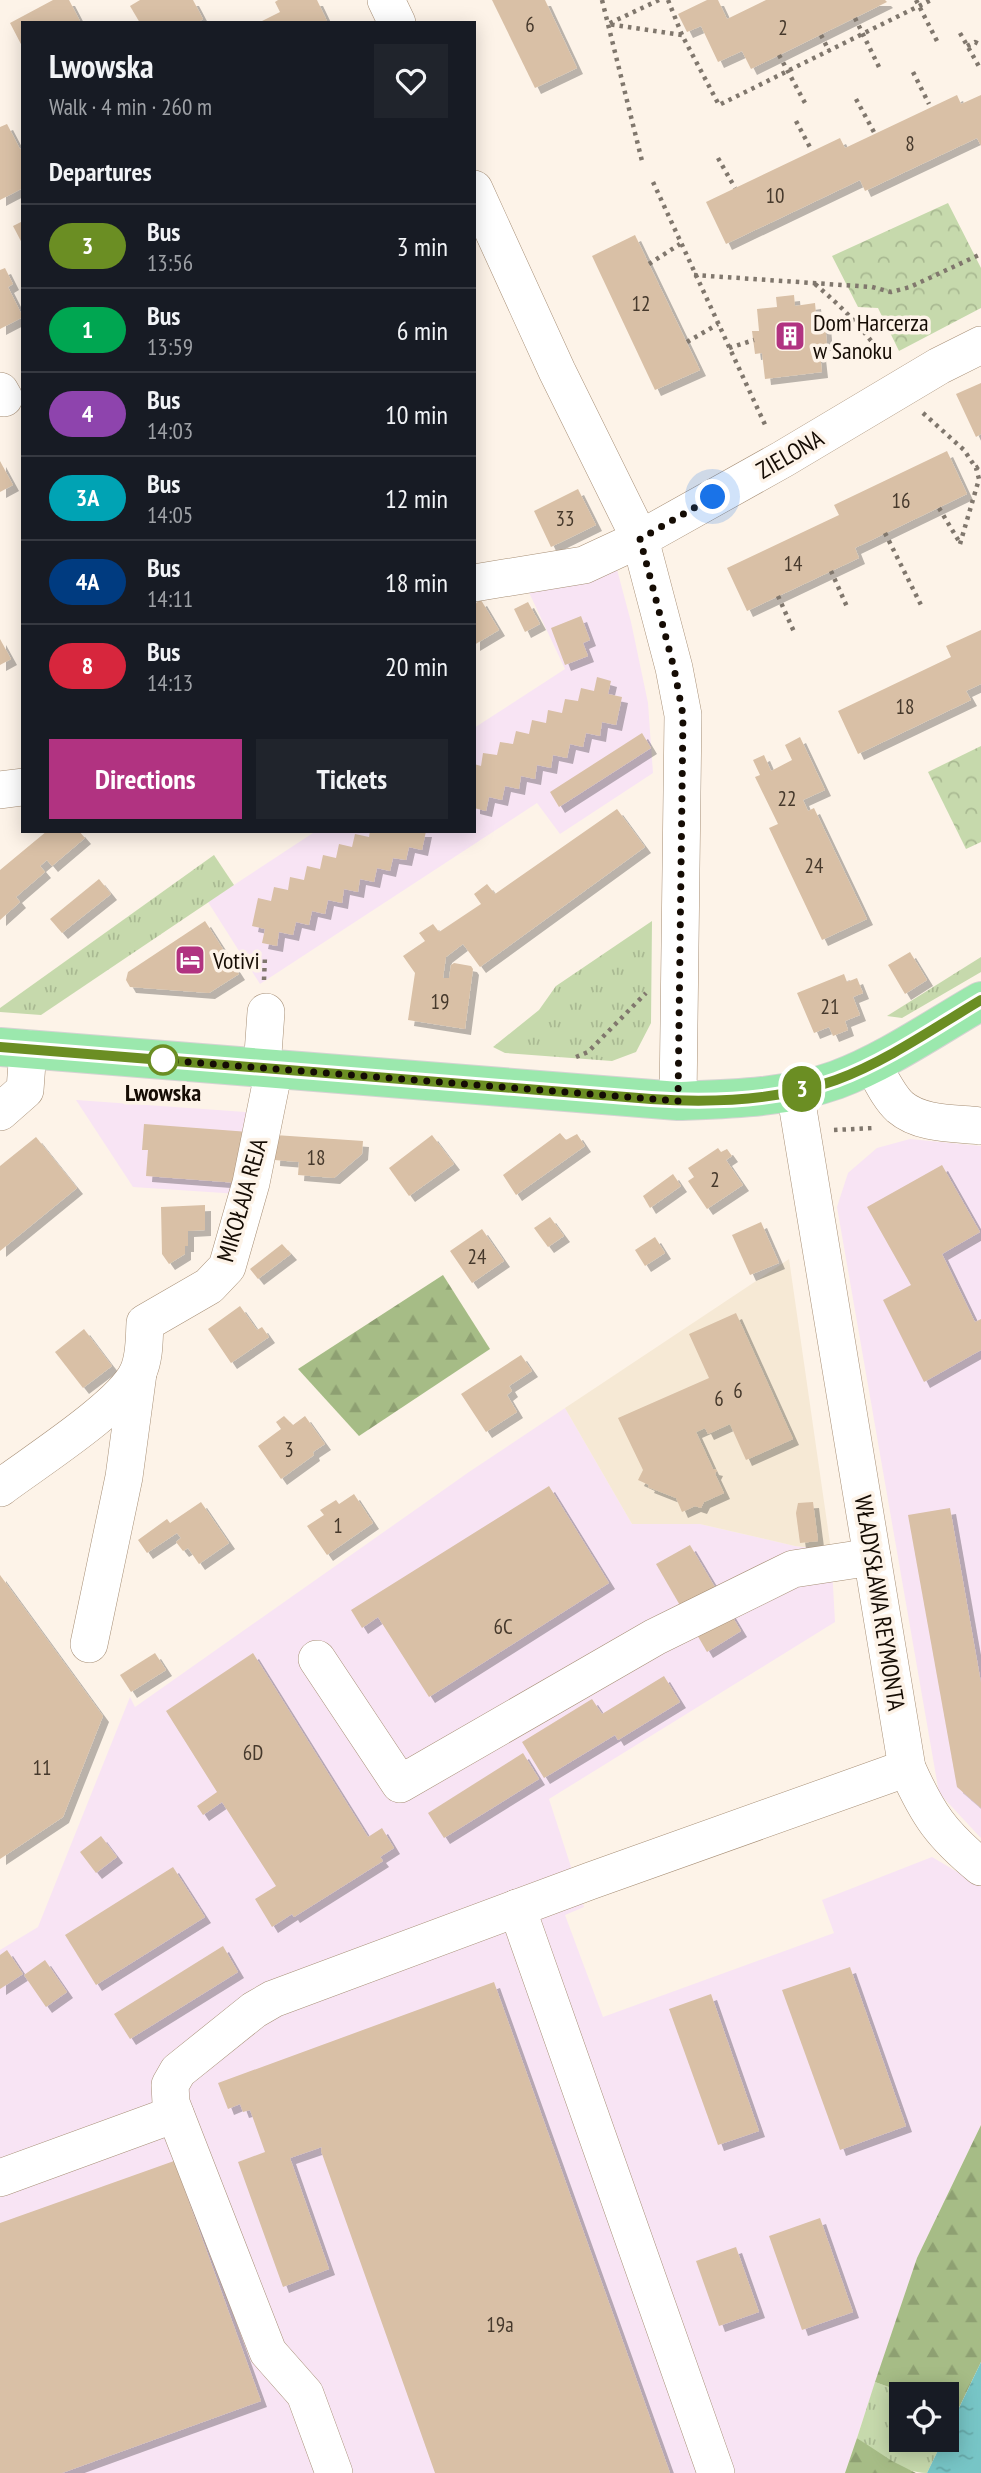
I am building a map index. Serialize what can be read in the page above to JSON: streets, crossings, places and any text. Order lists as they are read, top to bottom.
{
  "streets": {
    "street": ["ZIELONA", "MIKOŁAJA REJA", "WŁADYSŁAWA REYMONTA"]
  },
  "places": {
    "building": ["Dom Harcerza w Sanoku"],
    "hotel": ["Votivi"],
    "other": ["Lwowska"]
  },
  "lines": ["bus line 3"],
  "house_numbers": [
    "6",
    "2",
    "8",
    "10",
    "12",
    "16",
    "33",
    "14",
    "18",
    "22",
    "24",
    "19",
    "21",
    "18",
    "2",
    "24",
    "6",
    "6",
    "3",
    "1",
    "6C",
    "6D",
    "11",
    "19a"
  ],
  "page": {
    "on_map": "3",
    "heading": [
      ["Lwowska", "Walk · 4 min · 260 m"],
      "Departures"
    ],
    "list": [
      {
        "mark": "3",
        "name": "Bus",
        "note": "13:56",
        "value": "3 min"
      },
      {
        "mark": "1",
        "name": "Bus",
        "note": "13:59",
        "value": "6 min"
      },
      {
        "mark": "4",
        "name": "Bus",
        "note": "14:03",
        "value": "10 min"
      },
      {
        "mark": "3A",
        "name": "Bus",
        "note": "14:05",
        "value": "12 min"
      },
      {
        "mark": "4A",
        "name": "Bus",
        "note": "14:11",
        "value": "18 min"
      },
      {
        "mark": "8",
        "name": "Bus",
        "note": "14:13",
        "value": "20 min"
      }
    ],
    "buttons": ["Directions", "Tickets"]
  }
}
